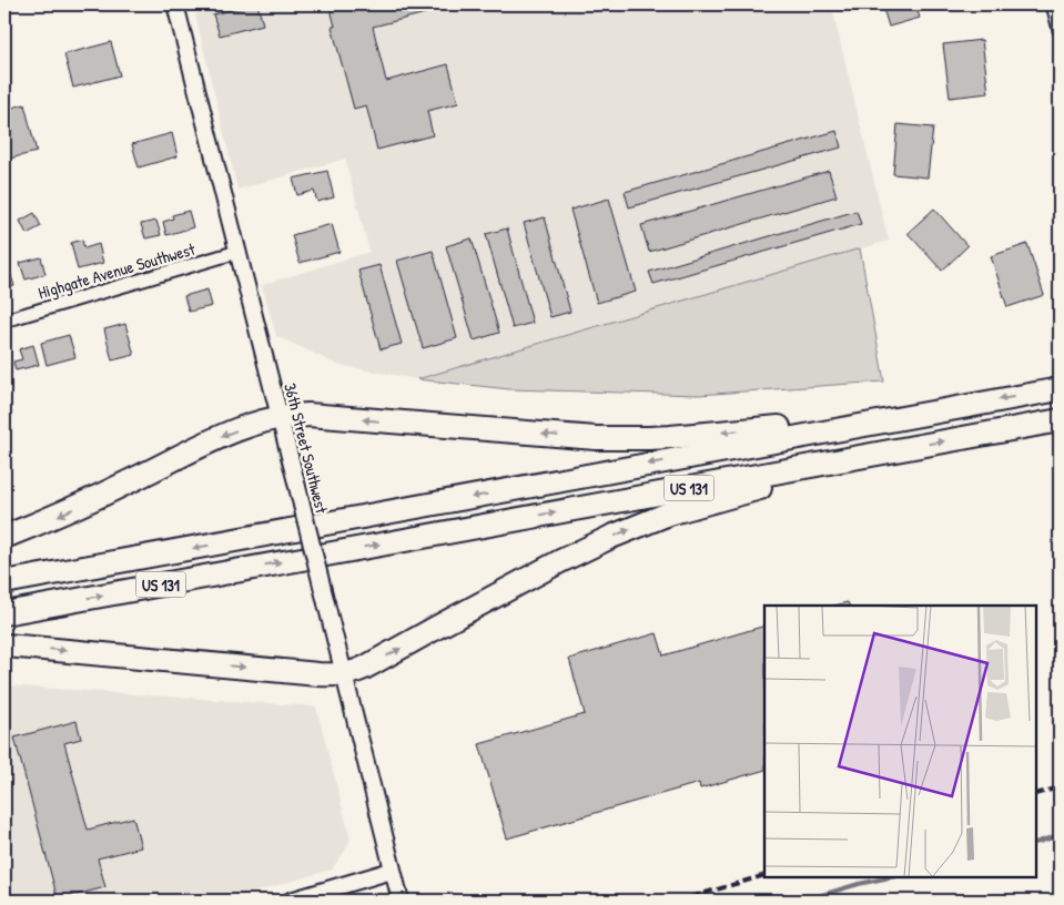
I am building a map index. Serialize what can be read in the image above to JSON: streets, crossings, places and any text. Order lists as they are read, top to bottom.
{
  "streets": {
    "highway": ["US 131"],
    "street": ["Highgate Avenue Southwest", "36th Street Southwest"]
  },
  "crossings": [
    ["Highgate Avenue Southwest", "36th Street Southwest"]
  ]
}
